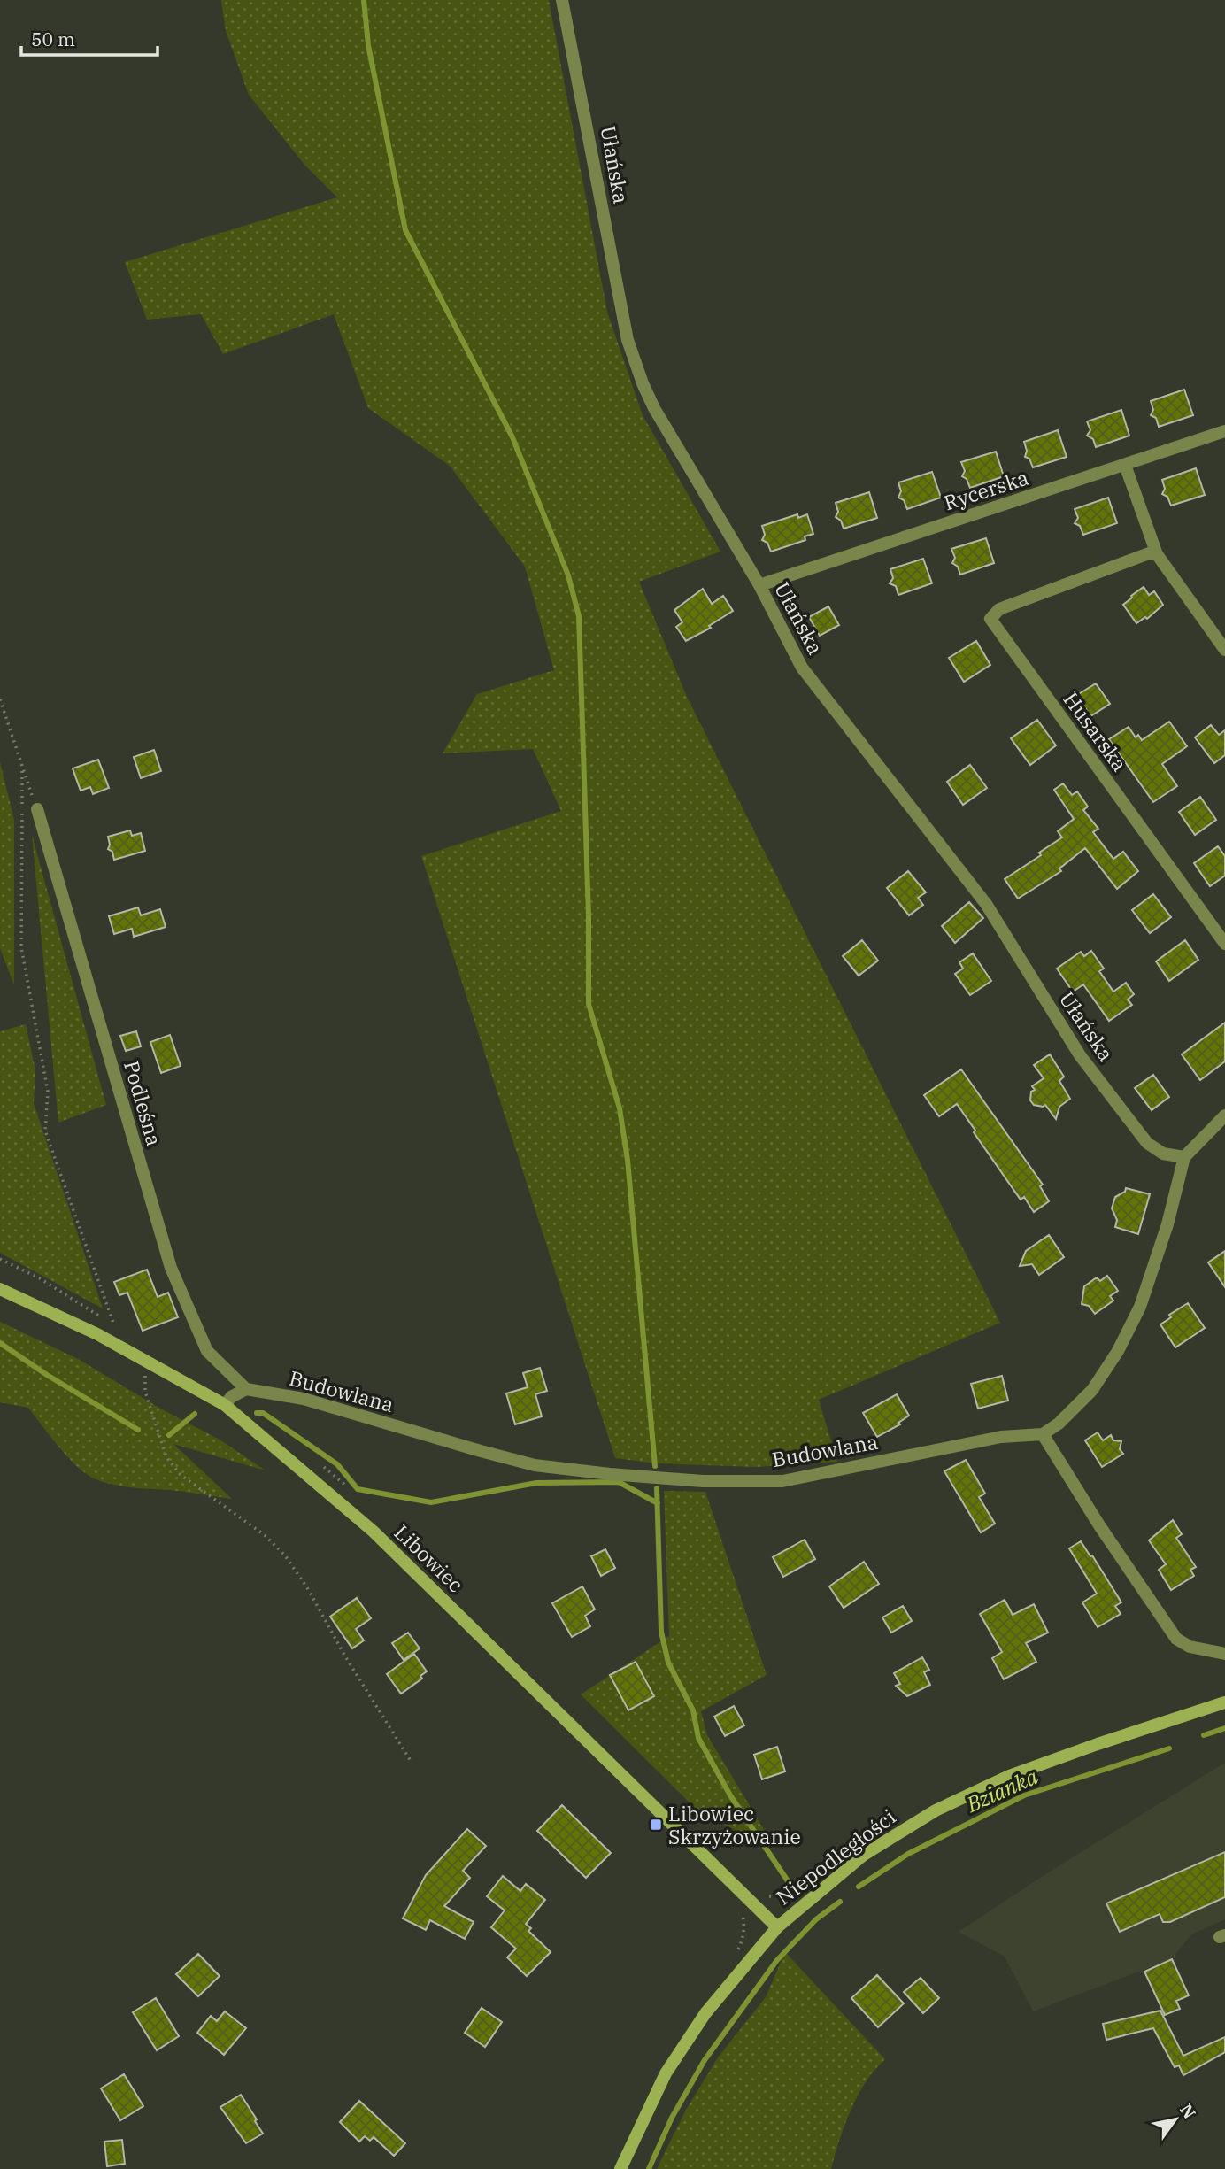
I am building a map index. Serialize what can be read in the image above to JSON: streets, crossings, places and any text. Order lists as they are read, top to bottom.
{
  "streets": {
    "street": [
      "Ułańska",
      "Rycerska",
      "Husarska",
      "Podleśna",
      "Budowlana",
      "Libowiec",
      "Niepodległości"
    ]
  },
  "crossings": [
    ["Ułańska", "Rycerska"],
    ["Podleśna", "Budowlana"],
    ["Libowiec", "Niepodległości"]
  ],
  "water": ["Bzianka"],
  "places": {
    "transit": ["Libowiec Skrzyżowanie"]
  },
  "scale_bar": "50 m",
  "north": "top right"
}
